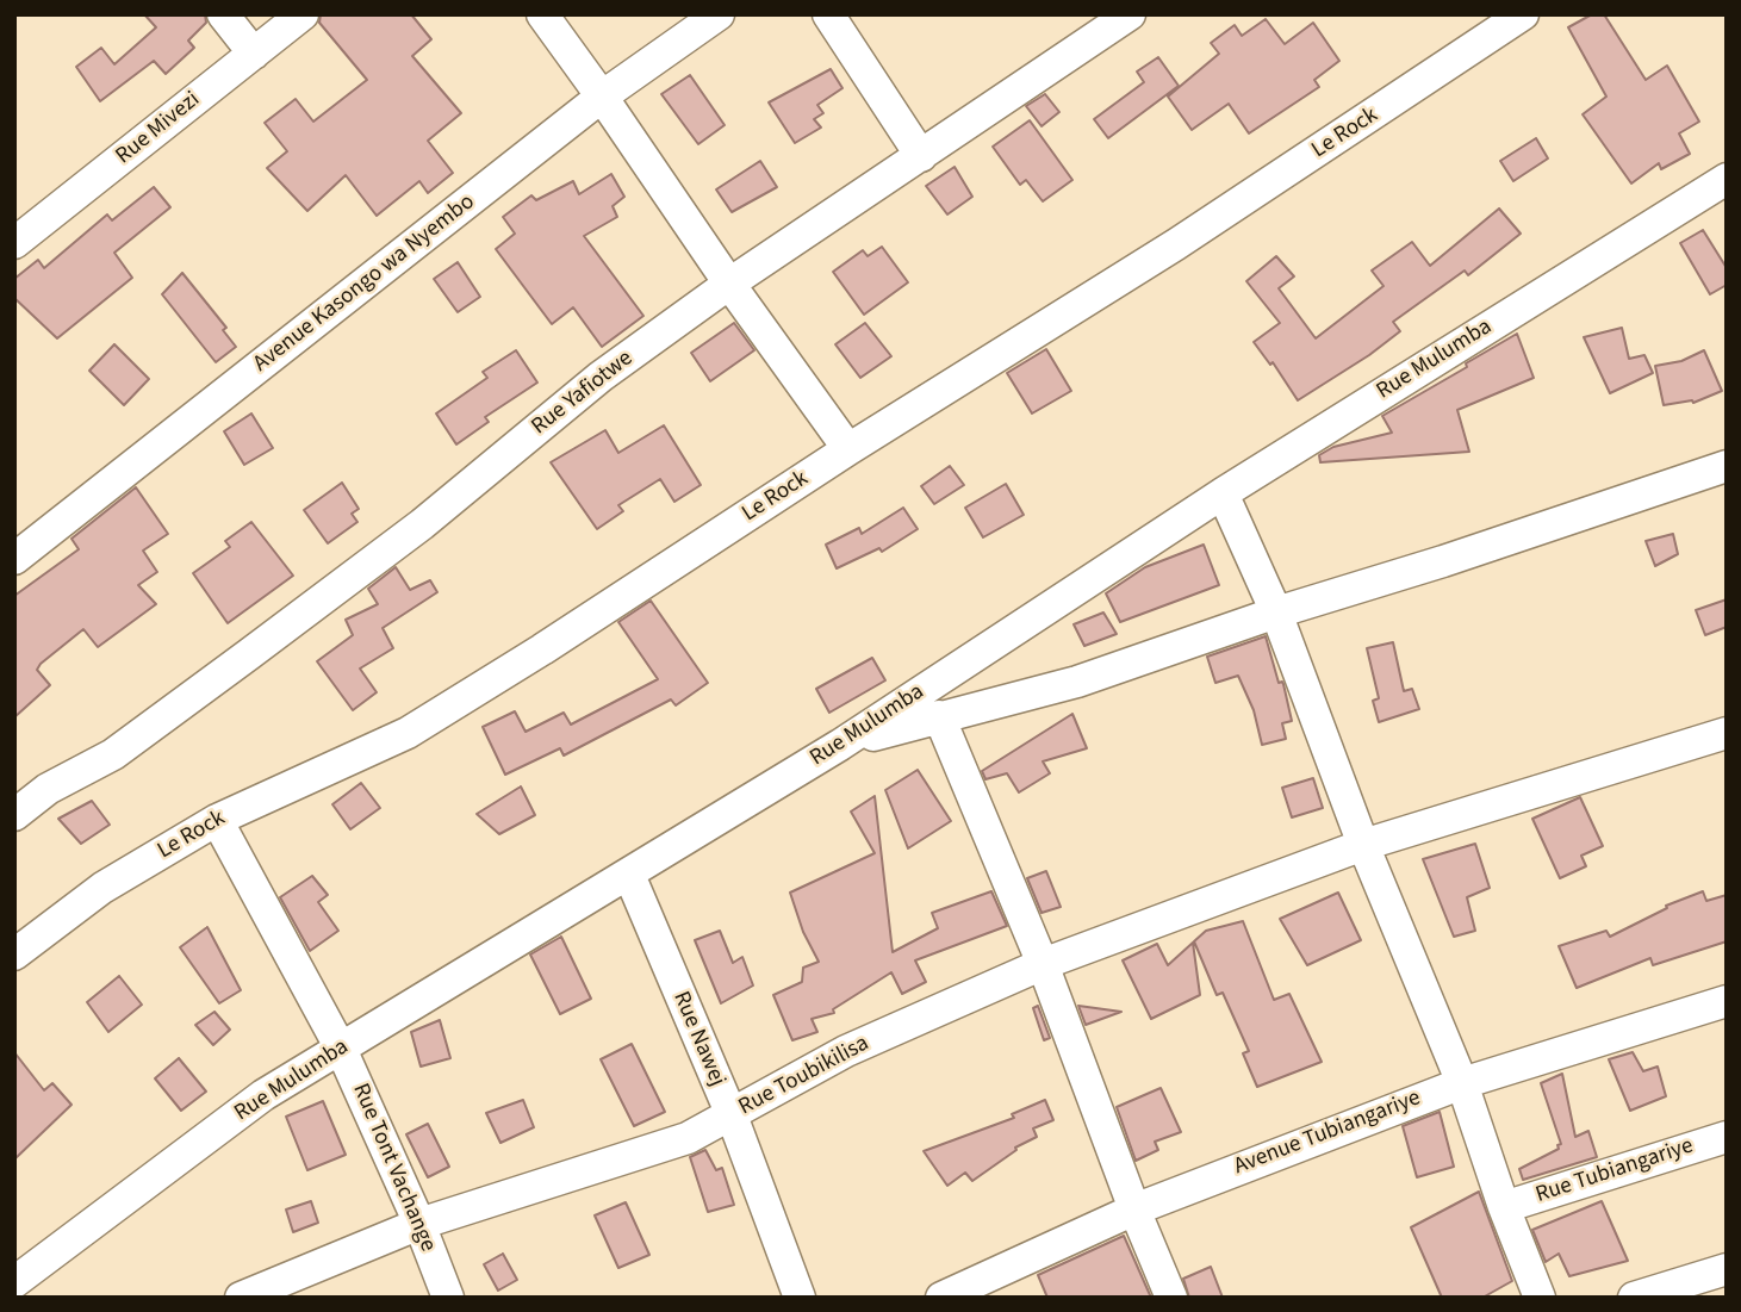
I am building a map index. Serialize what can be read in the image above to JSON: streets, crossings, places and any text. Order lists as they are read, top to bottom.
{
  "streets": {
    "street": [
      "Rue Mivezi",
      "Le Rock",
      "Avenue Kasongo wa Nyembo",
      "Rue Mulumba",
      "Rue Yafiotwe",
      "Rue Nawej",
      "Rue Toubikilisa",
      "Avenue Tubiangariye",
      "Rue Tont Vachange",
      "Rue Tubiangariye"
    ]
  },
  "crossings": [
    ["Le Rock", "Rue Tont Vachange"],
    ["Rue Mulumba", "Rue Nawej"],
    ["Rue Mulumba", "Rue Tont Vachange"],
    ["Rue Nawej", "Rue Toubikilisa"],
    ["Rue Toubikilisa", "Rue Tont Vachange"]
  ]
}
